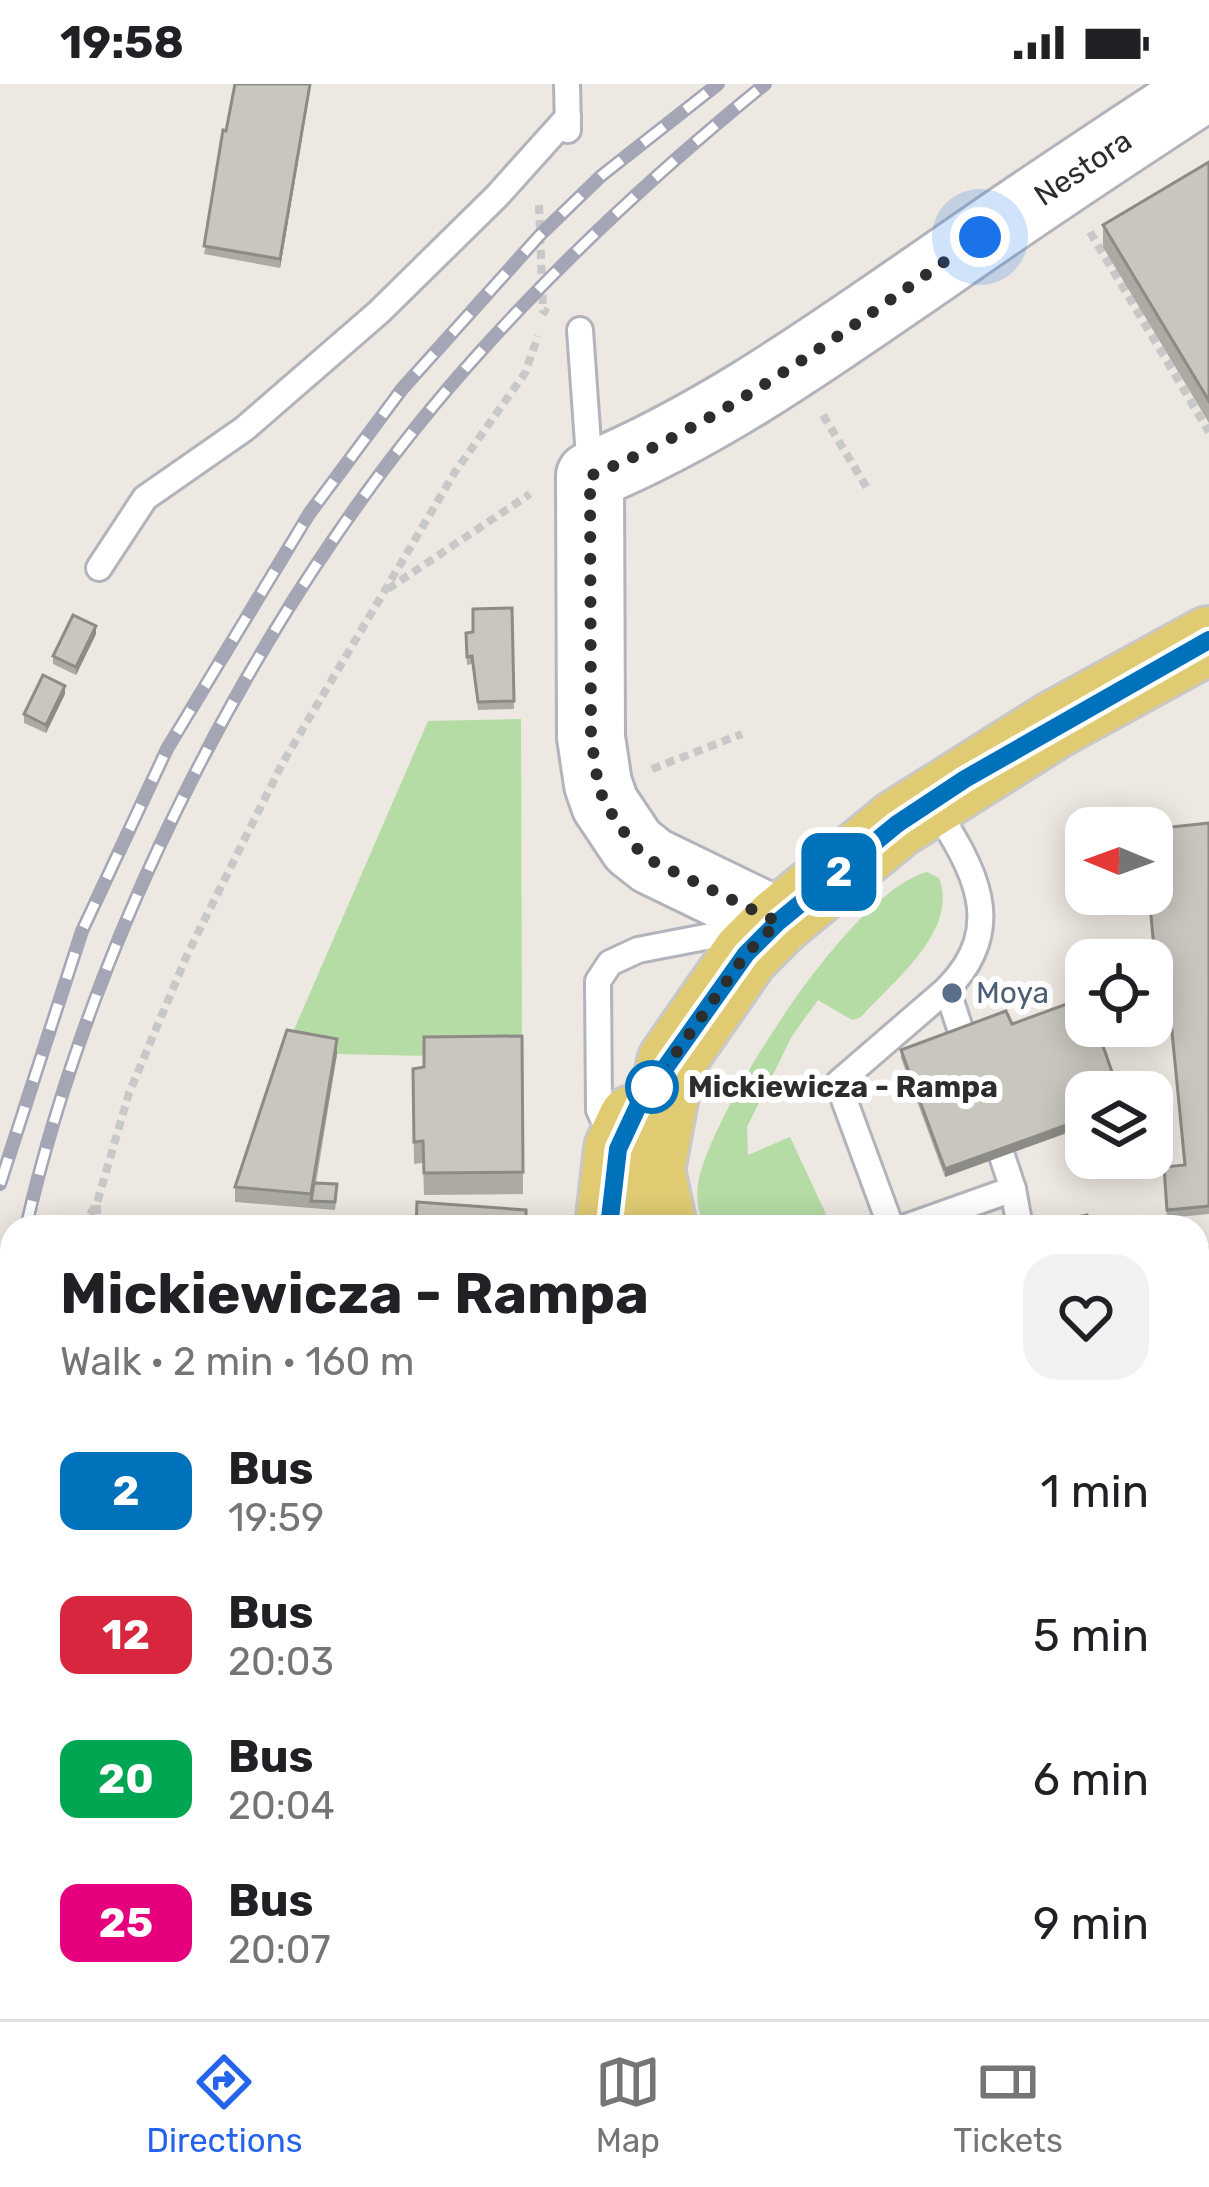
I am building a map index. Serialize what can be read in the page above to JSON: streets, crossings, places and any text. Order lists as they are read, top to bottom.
{
  "streets": {
    "street": ["Nestora"]
  },
  "places": ["Moya", "Mickiewicza - Rampa"],
  "lines": ["bus line 2"],
  "north": "left",
  "page": {
    "status": "19:58",
    "on_map": "2",
    "heading": ["Mickiewicza - Rampa", "Walk · 2 min · 160 m"],
    "list": [
      {
        "mark": "2",
        "name": "Bus",
        "note": "19:59",
        "value": "1 min"
      },
      {
        "mark": "12",
        "name": "Bus",
        "note": "20:03",
        "value": "5 min"
      },
      {
        "mark": "20",
        "name": "Bus",
        "note": "20:04",
        "value": "6 min"
      },
      {
        "mark": "25",
        "name": "Bus",
        "note": "20:07",
        "value": "9 min"
      }
    ],
    "tabs": ["Directions", "Map", "Tickets"]
  }
}
